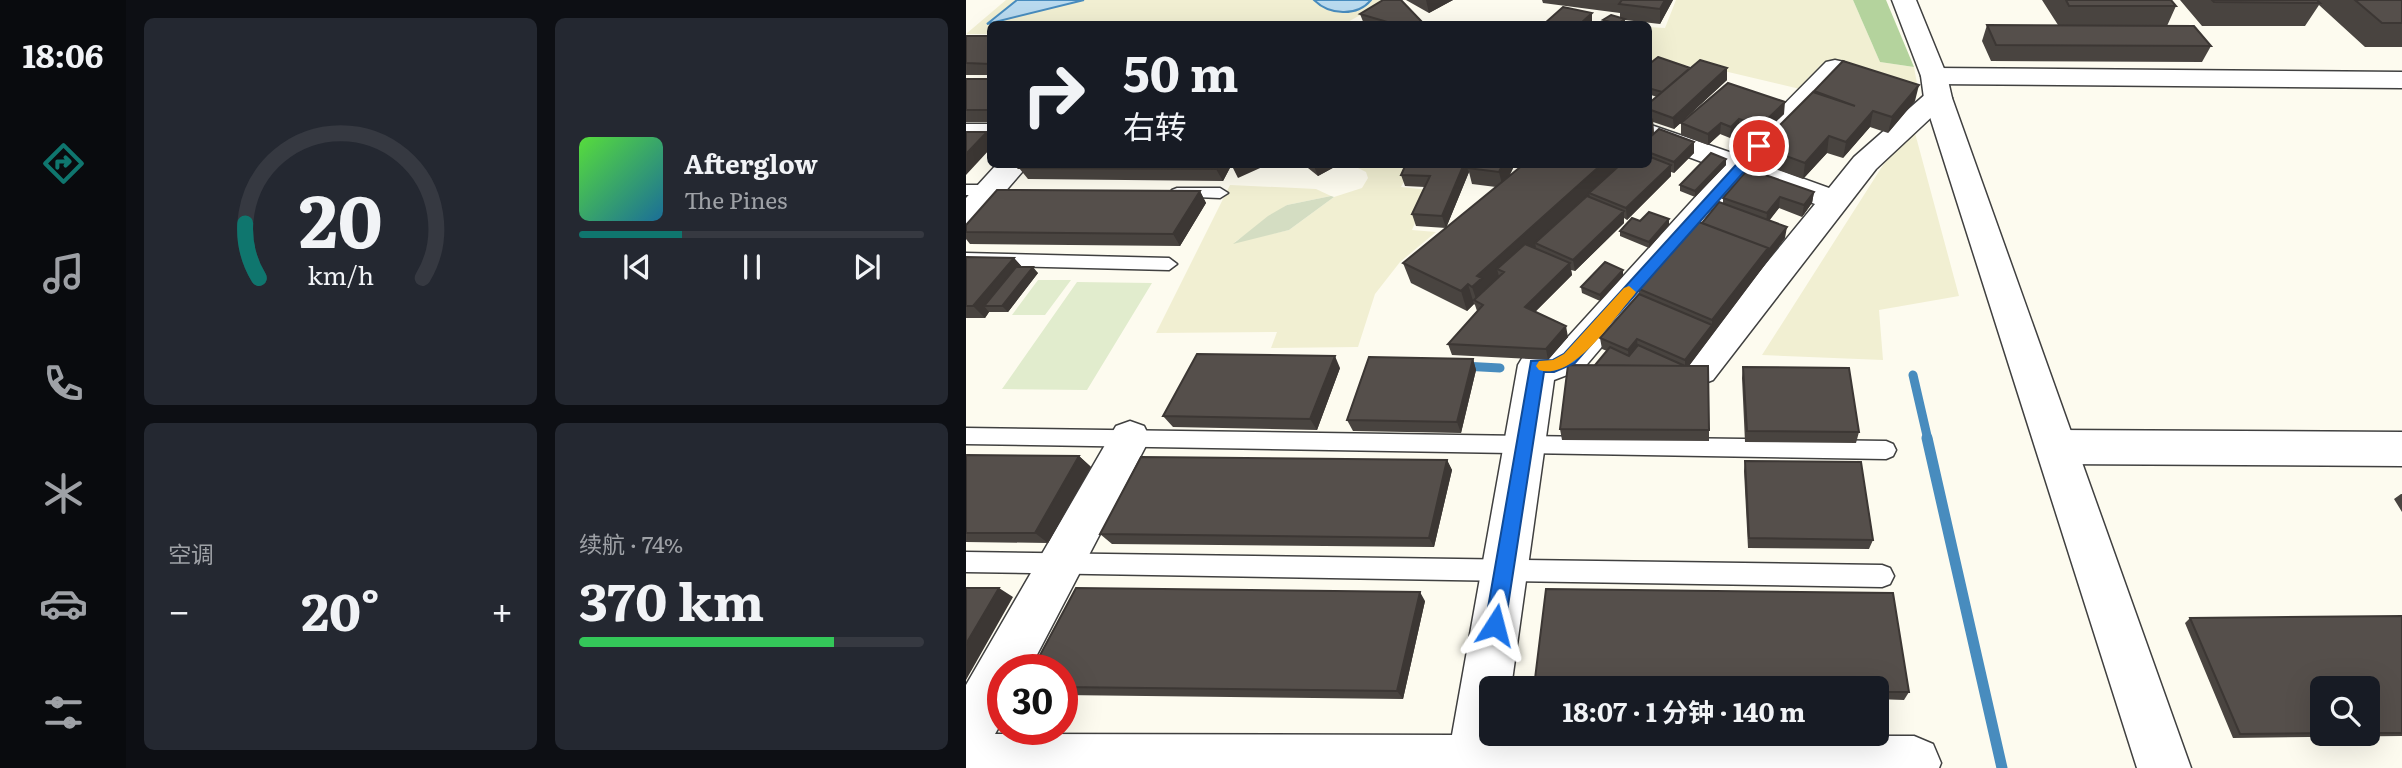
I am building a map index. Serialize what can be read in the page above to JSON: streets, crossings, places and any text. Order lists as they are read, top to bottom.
{
  "page": {
    "tabs": "18:06",
    "turn": ["50 m", "右转"],
    "song": ["Afterglow", "The Pines"],
    "tile": [
      "空调",
      ["续航 · 74%", "370 km"]
    ],
    "heat": ["−", "20°", "+"],
    "limit": "30",
    "trip": "18:07 · 1 分钟 · 140 m",
    "gauge": ["20", "km/h"]
  }
}
